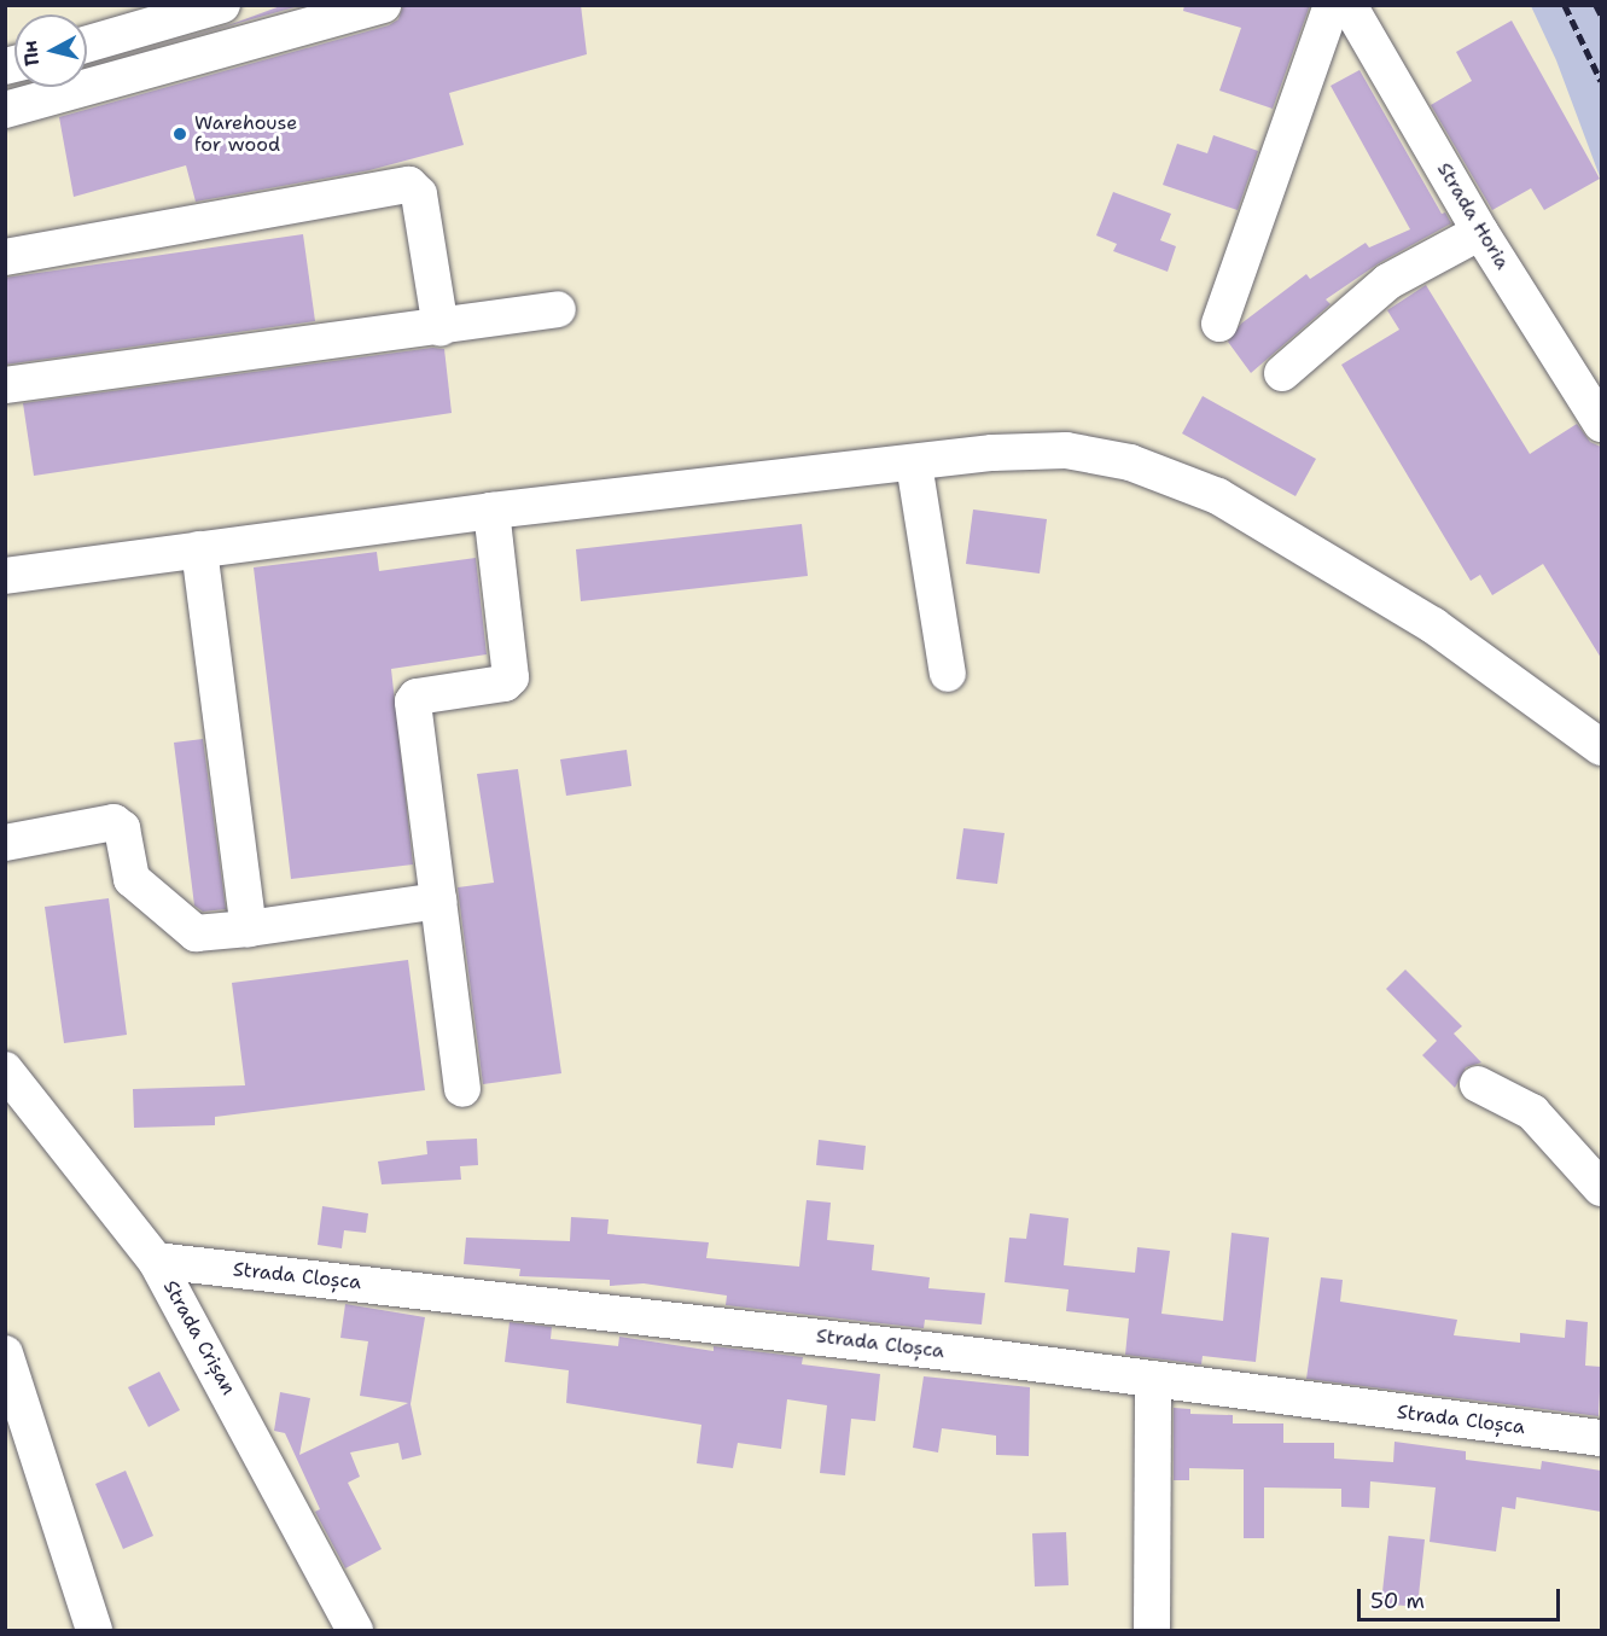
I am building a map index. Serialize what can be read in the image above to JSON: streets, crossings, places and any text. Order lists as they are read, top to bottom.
{
  "streets": {
    "street": ["Strada Horia", "Strada Cloșca", "Strada Crișan"]
  },
  "crossings": [
    ["Strada Cloșca", "Strada Crișan"]
  ],
  "places": ["Warehouse for wood"],
  "scale_bar": "50 m",
  "north": "left"
}
